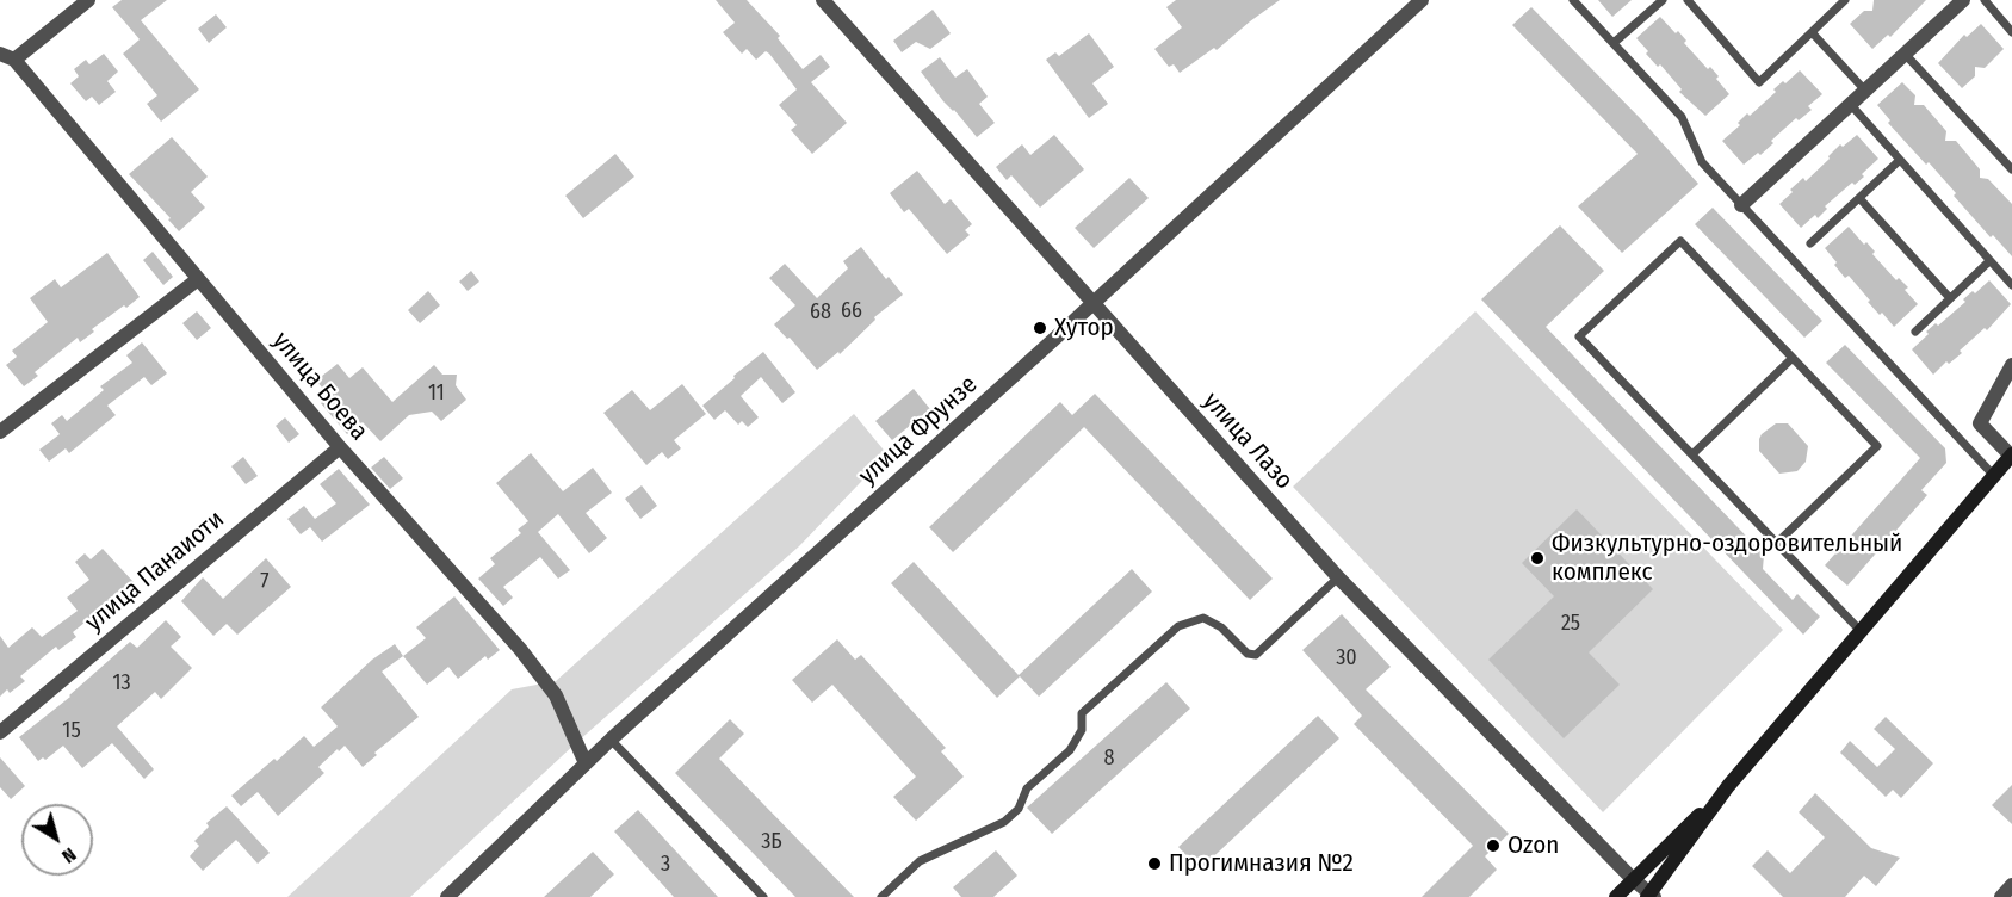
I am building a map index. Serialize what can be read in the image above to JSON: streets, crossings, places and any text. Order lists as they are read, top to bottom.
{
  "streets": {
    "street": [
      "улица Боева",
      "улица Фрунзе",
      "улица Лазо",
      "улица Панаиоти"
    ]
  },
  "crossings": [
    ["улица Боева", "улица Фрунзе"],
    ["улица Боева", "улица Панаиоти"],
    ["улица Фрунзе", "улица Лазо"]
  ],
  "places": [
    "Хутор",
    "Физкультурно-оздоровительный комплекс",
    "Ozon",
    "Прогимназия №2"
  ],
  "house_numbers": [
    "66",
    "68",
    "11",
    "7",
    "25",
    "30",
    "13",
    "15",
    "8",
    "3Б",
    "3"
  ],
  "north": "bottom right"
}
